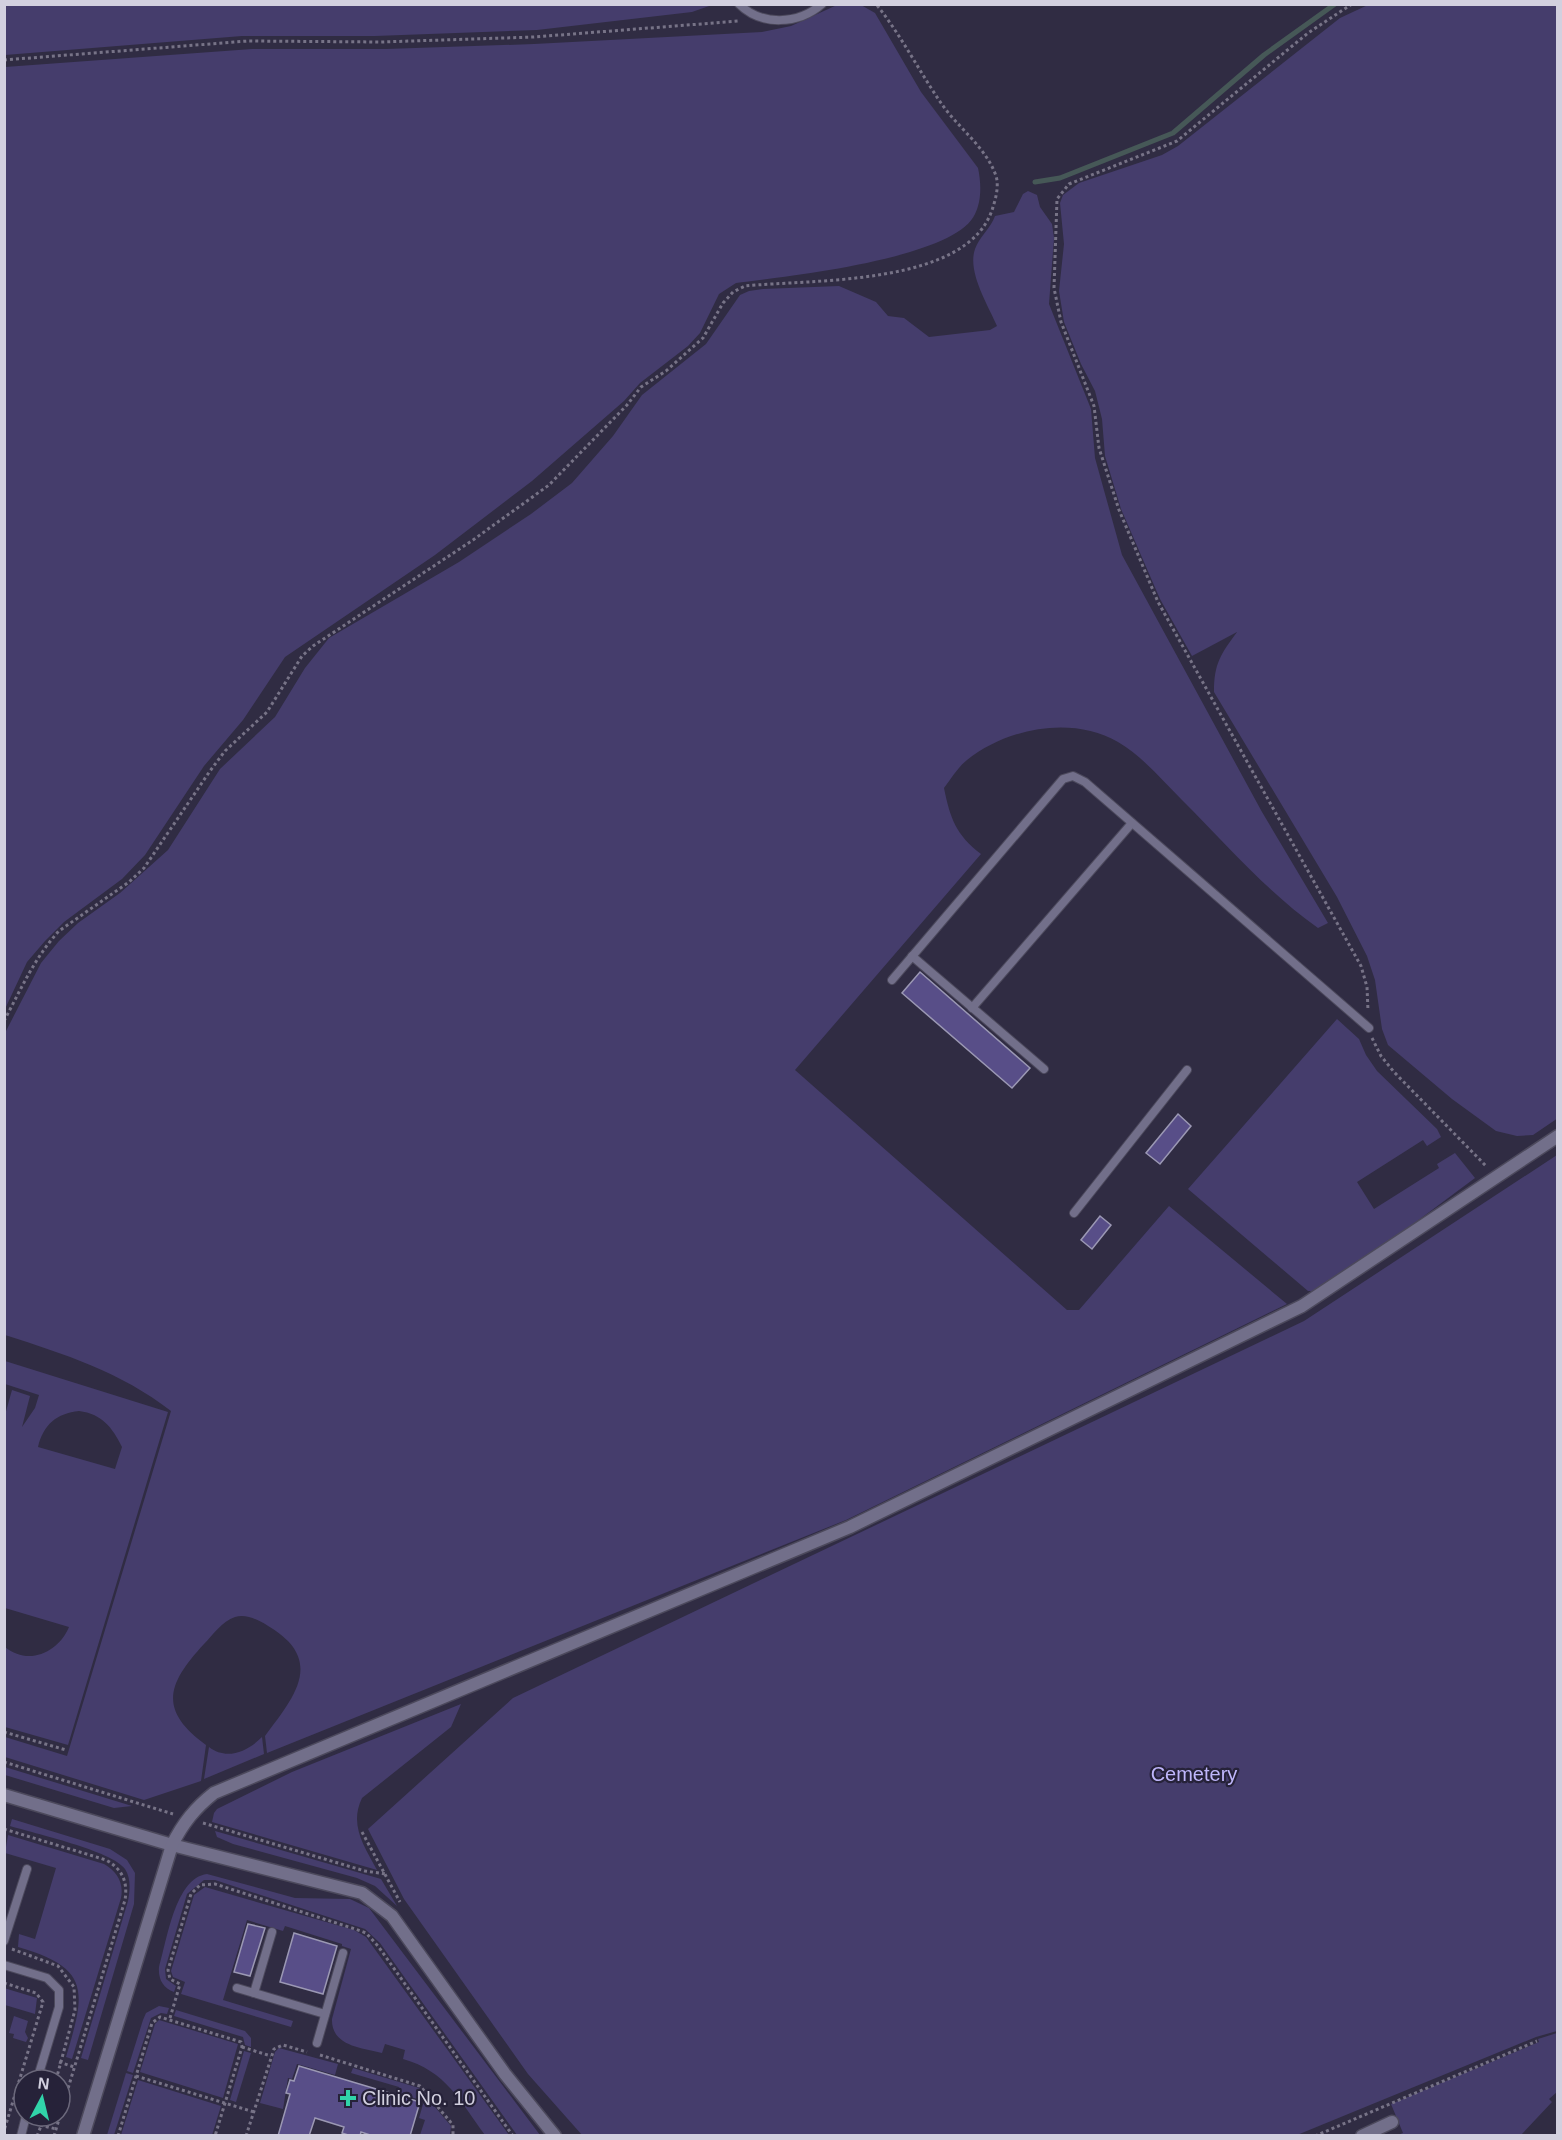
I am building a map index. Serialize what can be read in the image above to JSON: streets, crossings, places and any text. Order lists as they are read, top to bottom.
{
  "parks": ["Cemetery"],
  "places": {
    "health": ["Clinic No. 10"]
  },
  "north": "top"
}
